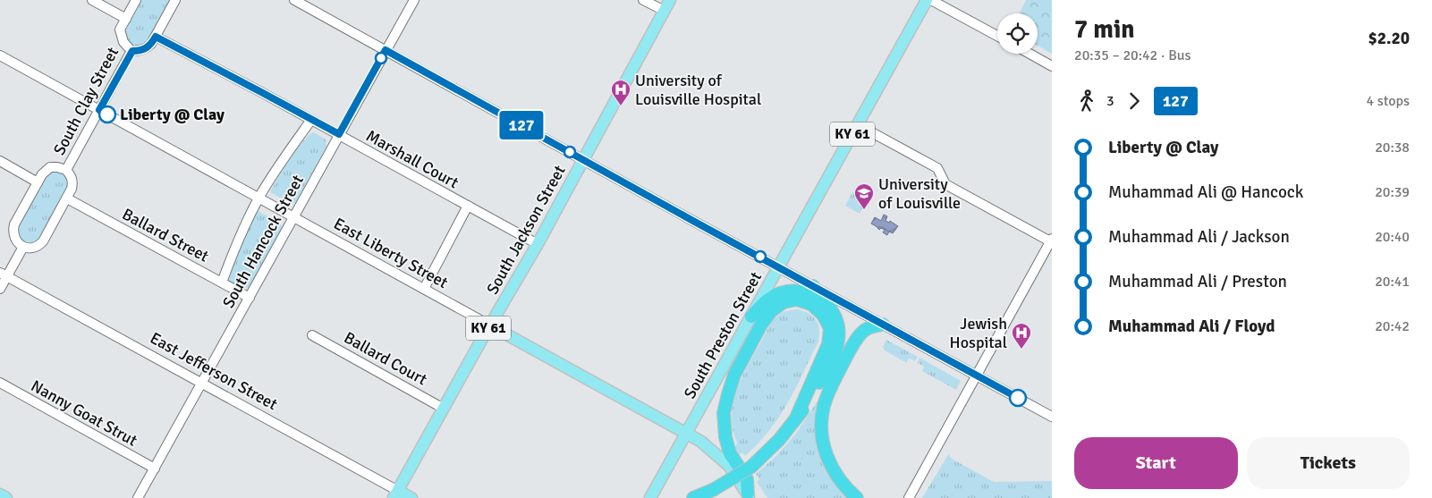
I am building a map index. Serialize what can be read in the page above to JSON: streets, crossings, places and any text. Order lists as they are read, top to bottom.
{
  "streets": {
    "main road": [
      "KY 61",
      "South Jackson Street",
      "East Liberty Street",
      "South Preston Street",
      "East Jefferson Street"
    ],
    "street": [
      "South Clay Street",
      "Marshall Court",
      "Ballard Street",
      "South Hancock Street",
      "Ballard Court",
      "Nanny Goat Strut"
    ]
  },
  "crossings": [
    ["South Clay Street", "Ballard Street"],
    ["South Clay Street", "East Liberty Street"],
    ["Marshall Court", "South Jackson Street"],
    ["Marshall Court", "South Hancock Street"],
    ["South Jackson Street", "East Liberty Street"],
    ["South Jackson Street", "Ballard Court"],
    ["South Jackson Street", "East Jefferson Street"],
    ["Ballard Street", "South Hancock Street"],
    ["South Hancock Street", "East Liberty Street"],
    ["South Hancock Street", "East Jefferson Street"],
    ["South Hancock Street", "Nanny Goat Strut"],
    ["East Liberty Street", "South Preston Street"]
  ],
  "places": {
    "hospital": ["University of Louisville Hospital", "Jewish Hospital"],
    "other": ["Liberty @ Clay"],
    "school or university": ["University of Louisville"]
  },
  "lines": ["bus line 127"],
  "page": {
    "on_map": "127",
    "heading": ["7 min", "20:35 – 20:42 · Bus", "$2.20"],
    "legs": ["3", "127", "4 stops"],
    "list": [
      {
        "name": "Liberty @ Clay",
        "value": "20:38"
      },
      {
        "name": "Muhammad Ali @ Hancock",
        "value": "20:39"
      },
      {
        "name": "Muhammad Ali / Jackson",
        "value": "20:40"
      },
      {
        "name": "Muhammad Ali / Preston",
        "value": "20:41"
      },
      {
        "name": "Muhammad Ali / Floyd",
        "value": "20:42"
      }
    ],
    "buttons": ["Start", "Tickets"]
  }
}
